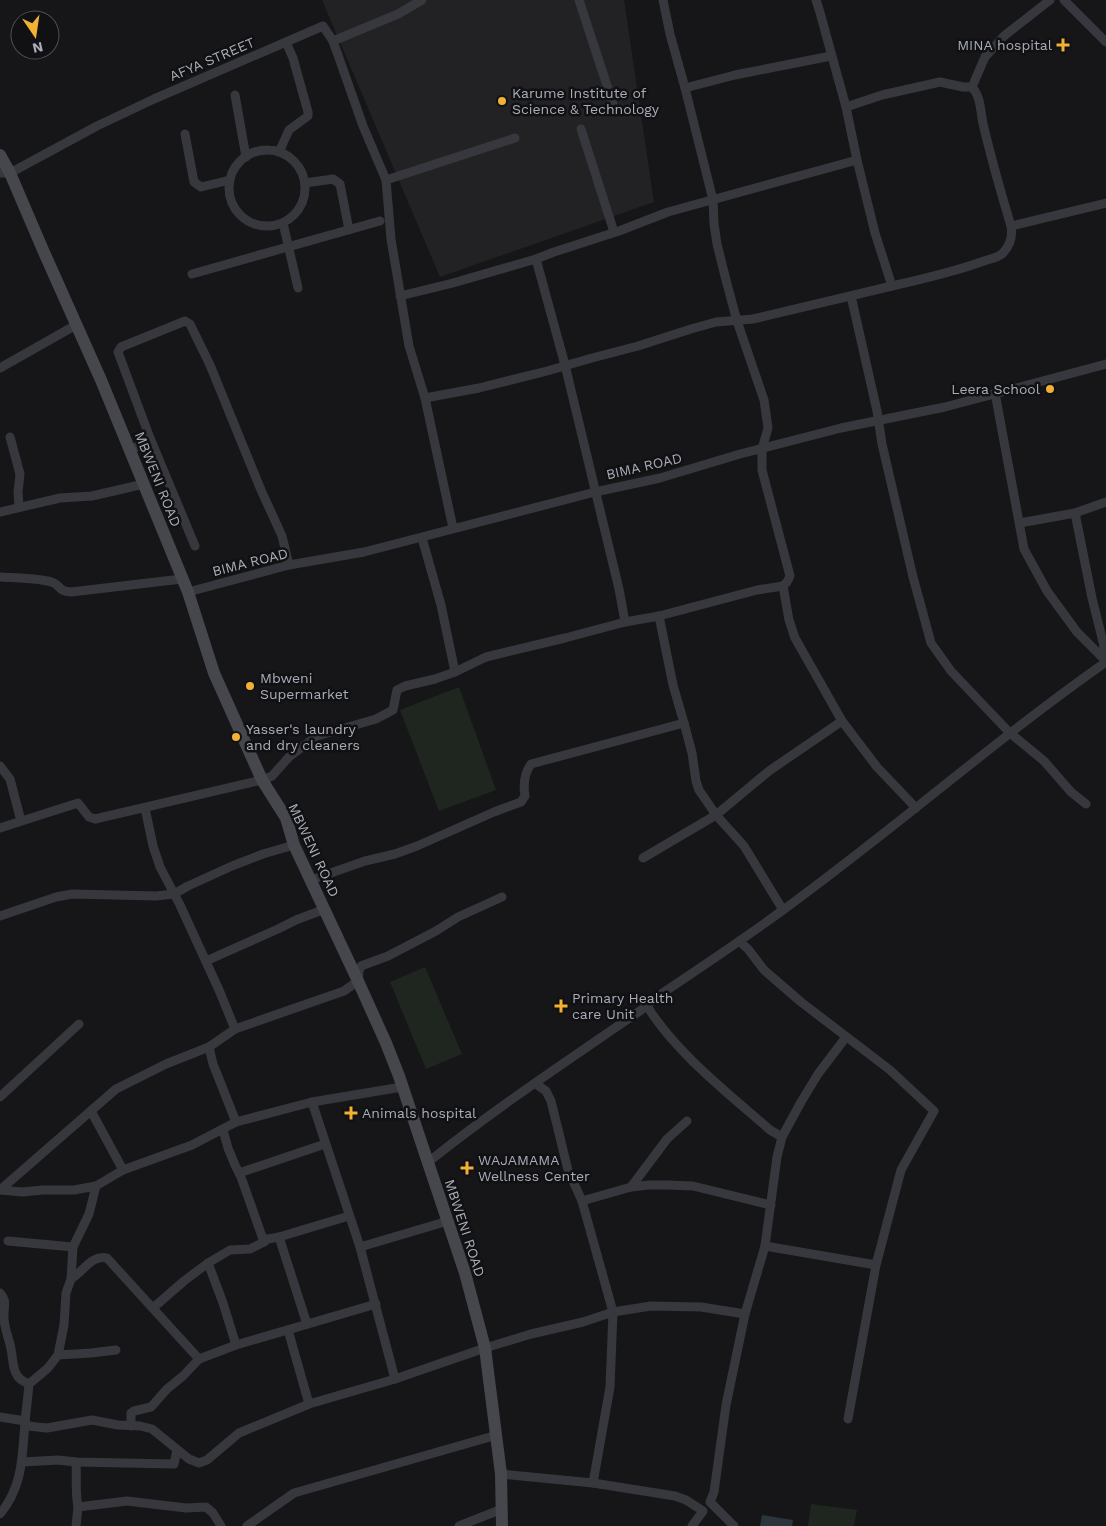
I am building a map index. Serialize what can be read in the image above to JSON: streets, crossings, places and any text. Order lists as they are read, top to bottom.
{
  "streets": {
    "street": ["AFYA STREET", "BIMA ROAD", "MBWENI ROAD"]
  },
  "crossings": [
    ["AFYA STREET", "MBWENI ROAD"],
    ["BIMA ROAD", "MBWENI ROAD"]
  ],
  "places": {
    "health": [
      "MINA hospital",
      "Primary Health care Unit",
      "Animals hospital",
      "WAJAMAMA Wellness Center"
    ],
    "other": [
      "Karume Institute of Science & Technology",
      "Leera School",
      "Mbweni Supermarket",
      "Yasser's laundry and dry cleaners"
    ]
  },
  "north": "bottom"
}
